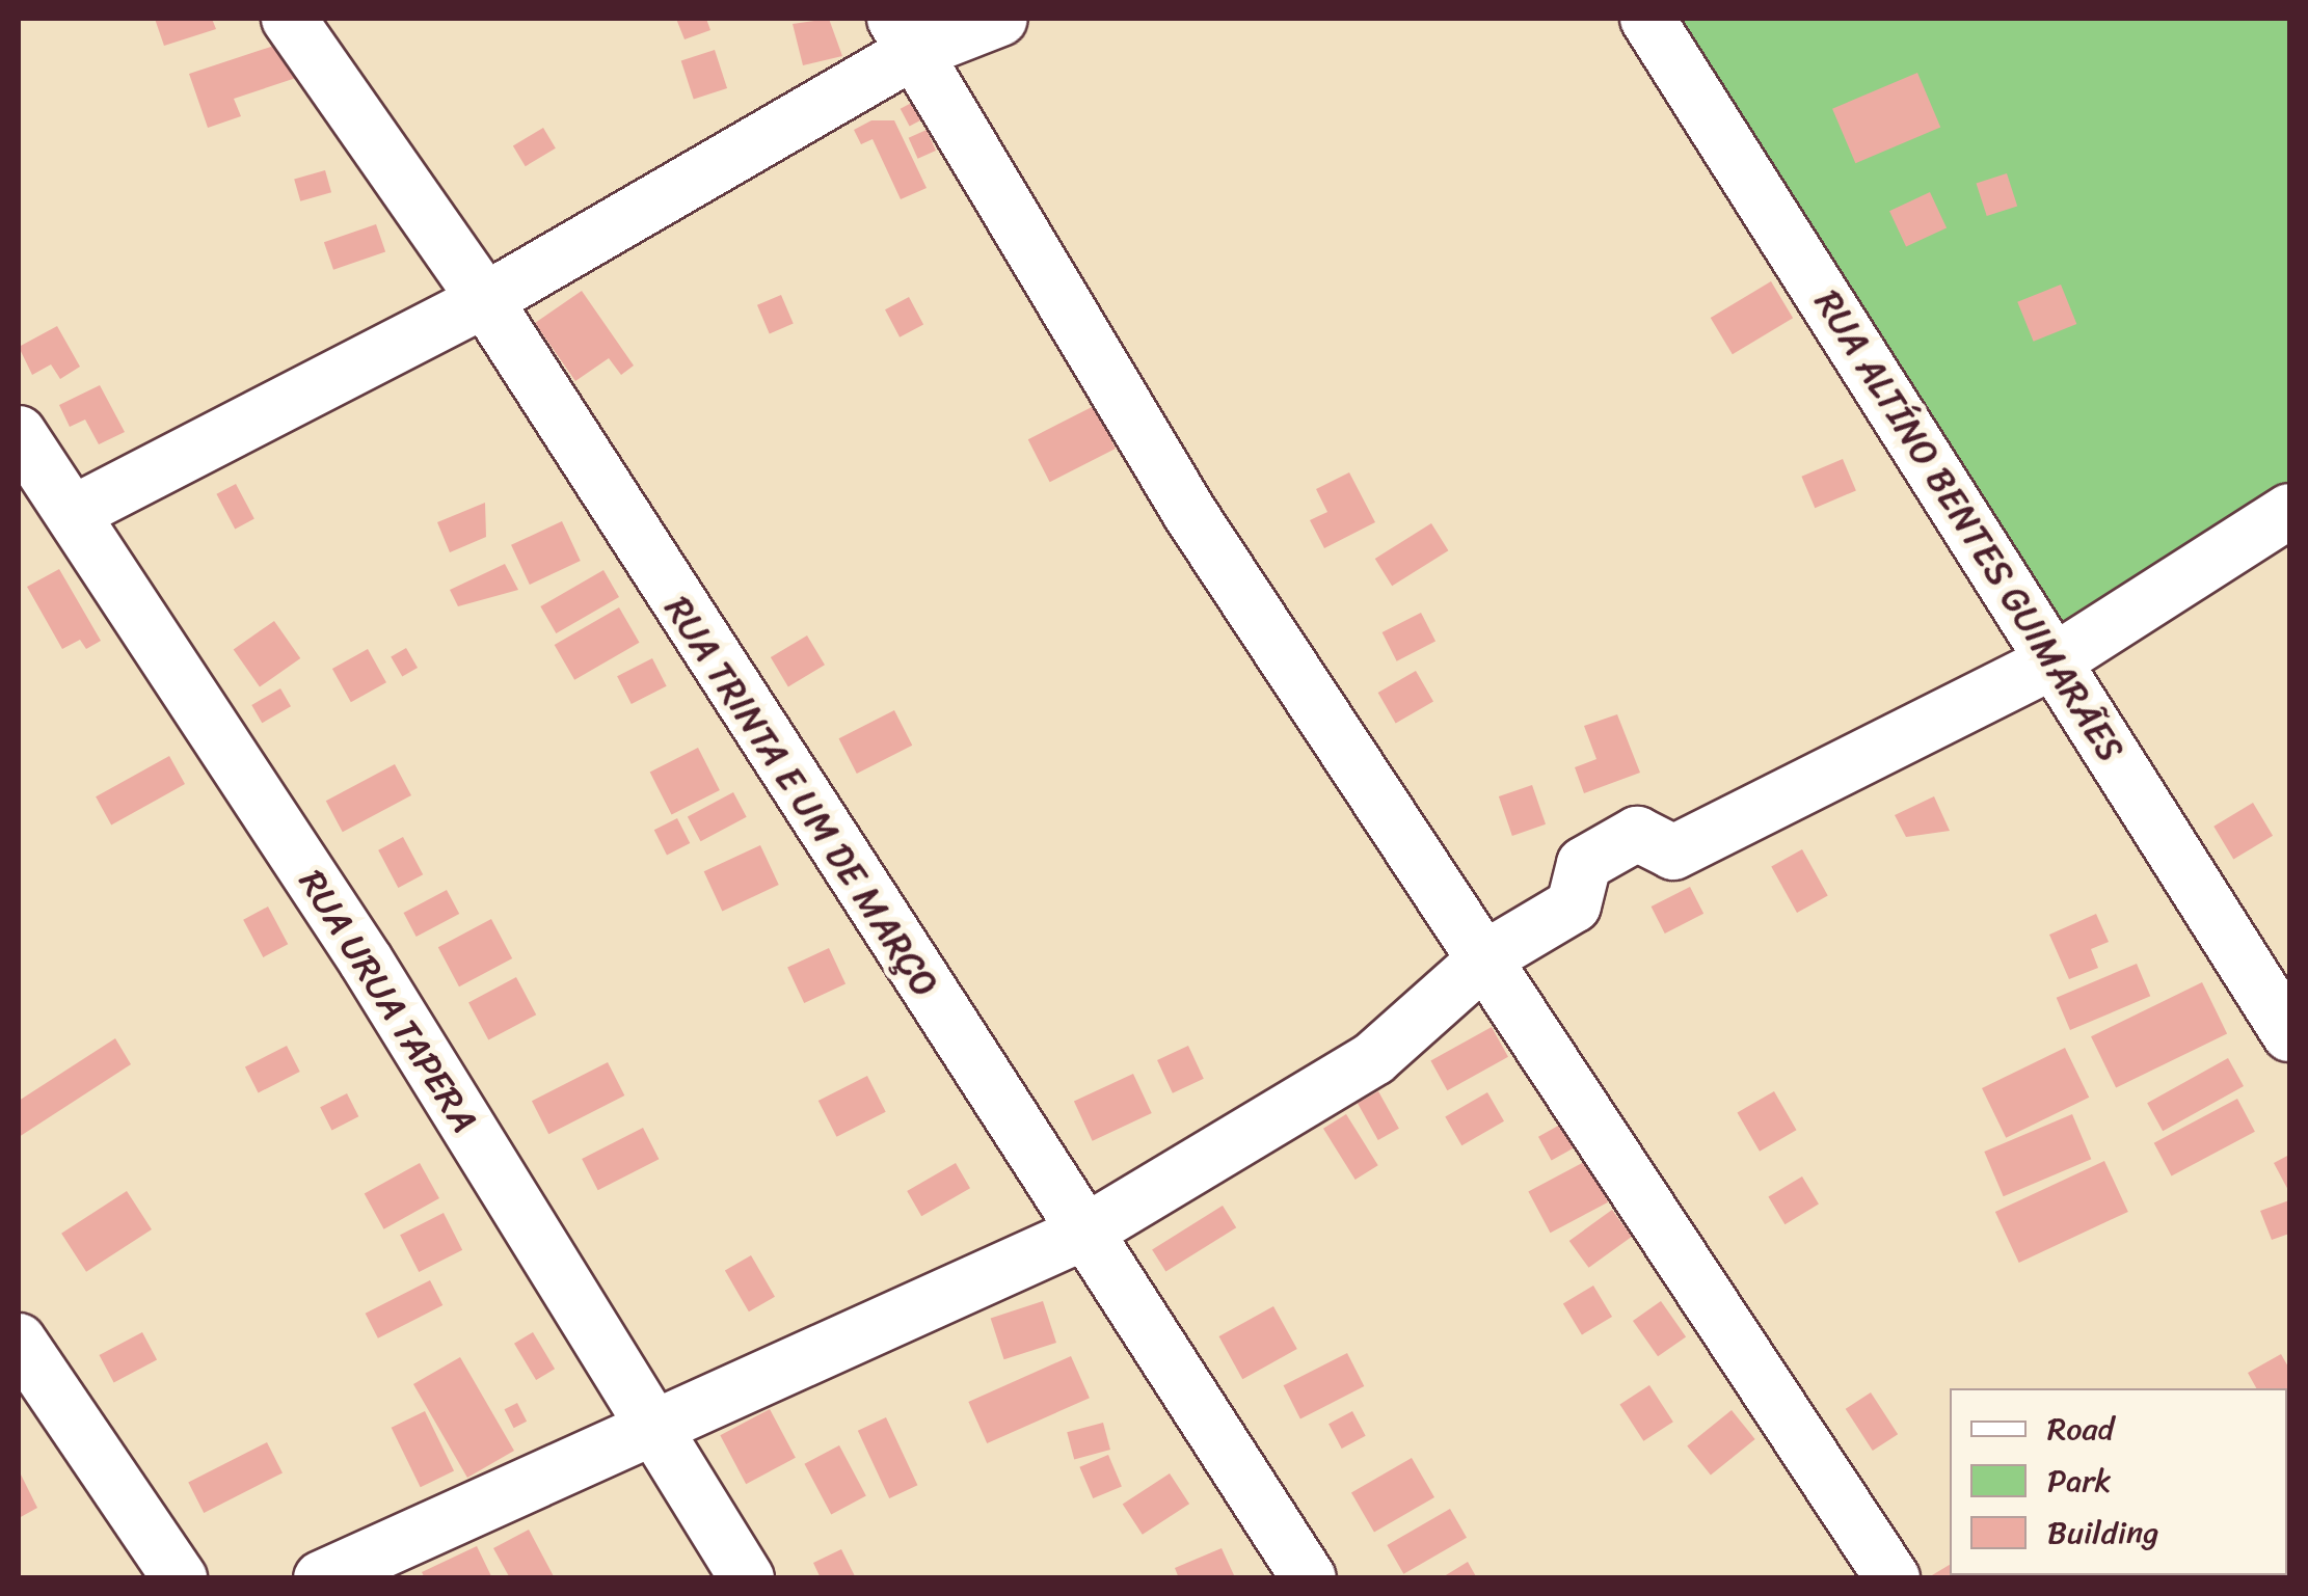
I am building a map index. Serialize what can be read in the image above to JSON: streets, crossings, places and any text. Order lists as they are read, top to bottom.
{
  "streets": {
    "street": ["RUA ALTÍNO BENTES GUIMARÃES", "RUA TRINTA E UM DE MARÇO", "RUA URUA TAPERA"]
  },
  "legend": ["Road", "Park", "Building"]
}
